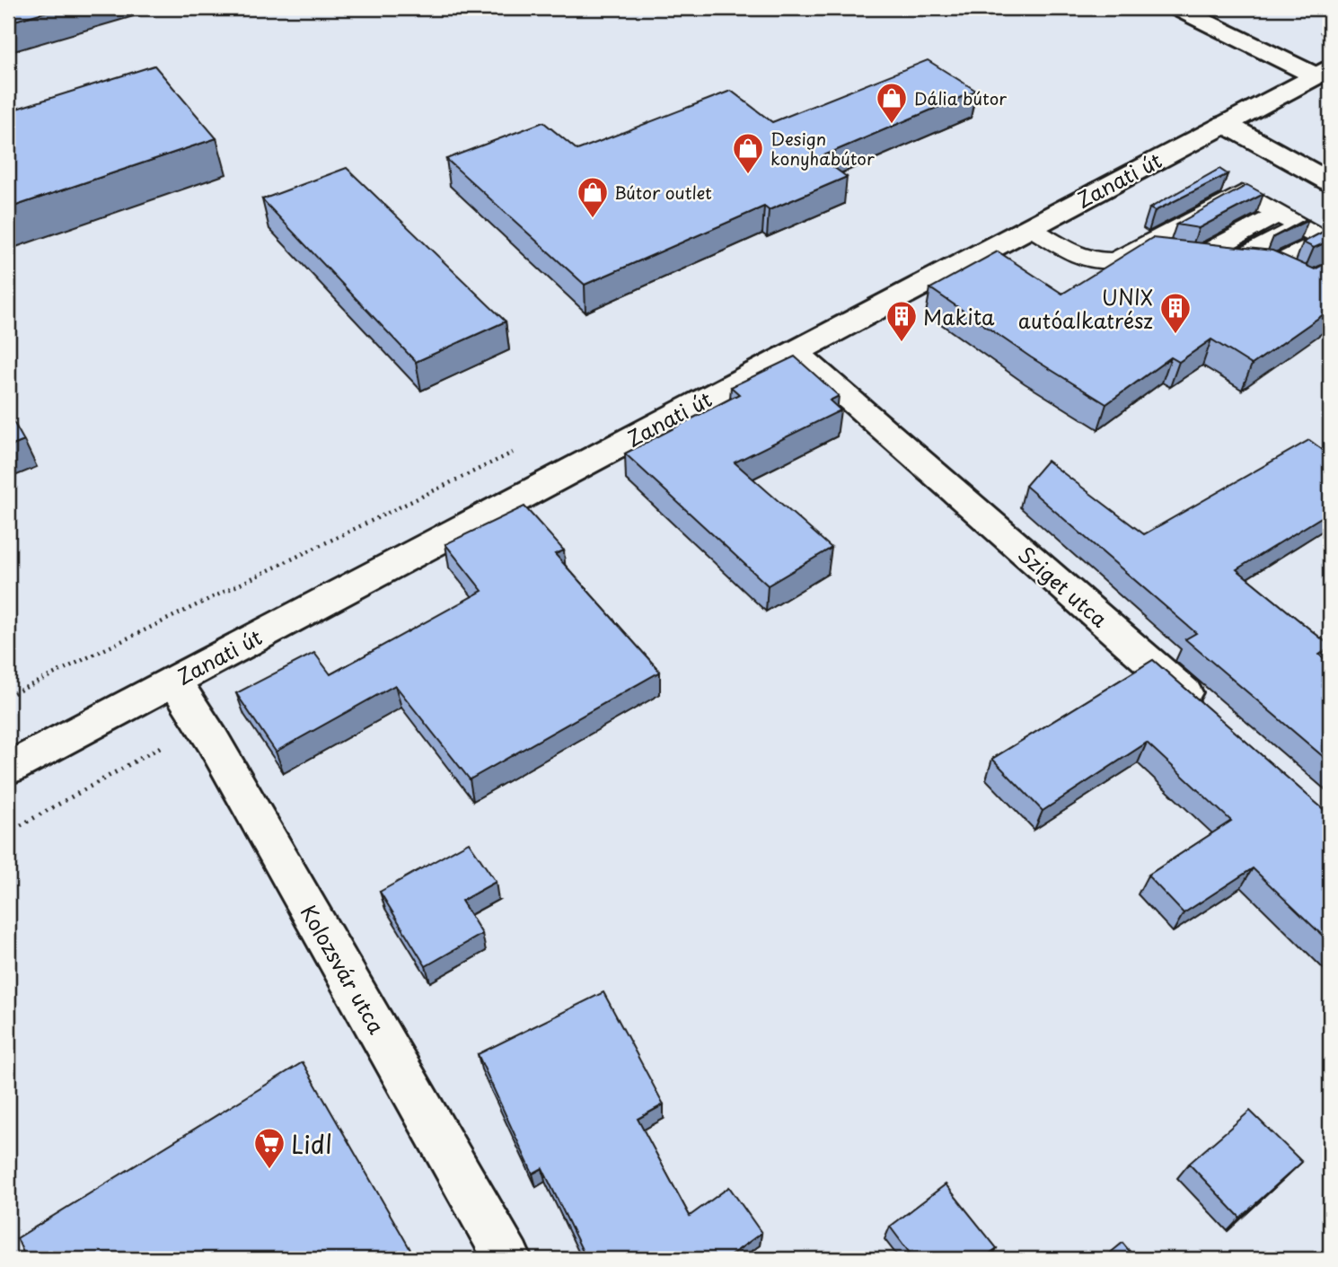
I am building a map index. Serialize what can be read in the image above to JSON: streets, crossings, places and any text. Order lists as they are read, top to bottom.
{
  "streets": {
    "street": ["Zanati út", "Sziget utca", "Kolozsvár utca"]
  },
  "crossings": [
    ["Zanati út", "Sziget utca"],
    ["Zanati út", "Kolozsvár utca"]
  ],
  "places": {
    "shop": ["Dália bútor", "Design konyhabútor", "Bútor outlet"],
    "building": ["UNIX autóalkatrész", "Makita"],
    "supermarket": ["Lidl"]
  }
}
